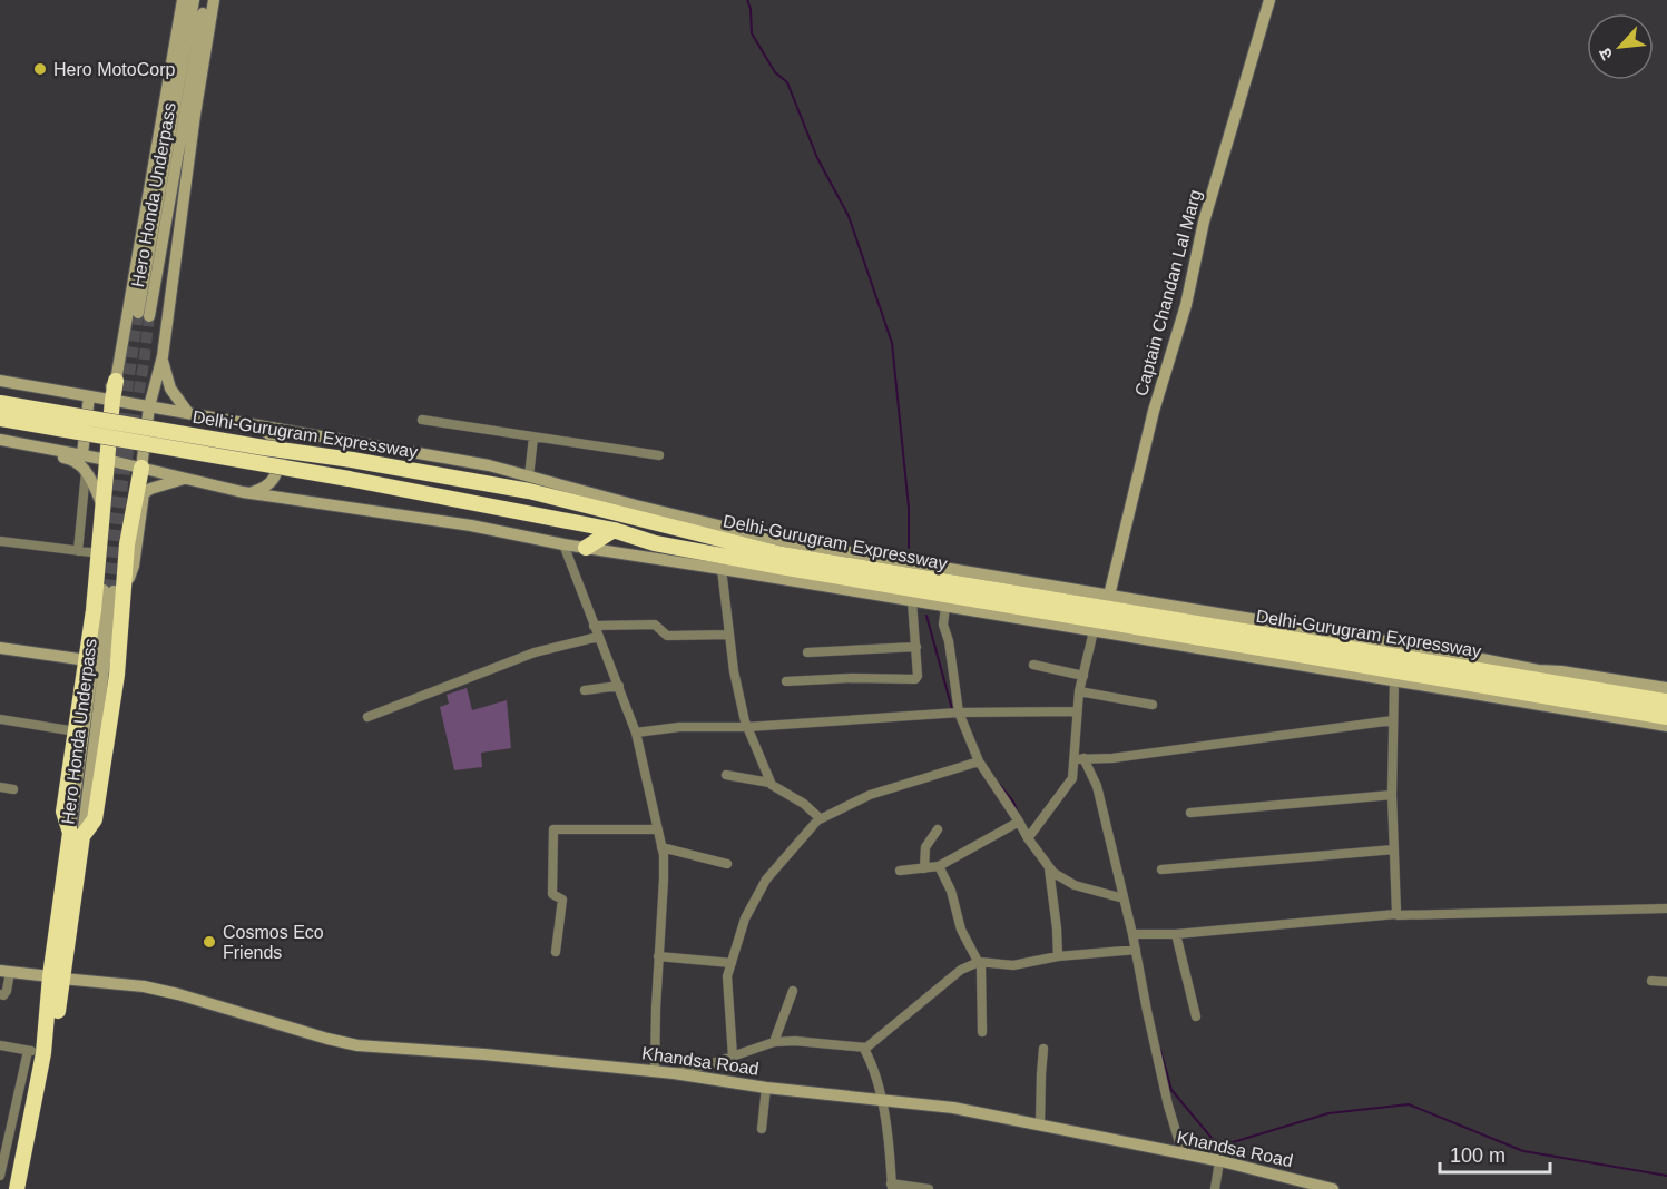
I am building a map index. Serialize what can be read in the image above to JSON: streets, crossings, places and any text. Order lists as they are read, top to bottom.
{
  "streets": {
    "highway": ["Delhi-Gurugram Expressway"],
    "main road": ["Hero Honda Underpass", "Captain Chandan Lal Marg", "Khandsa Road"]
  },
  "places": ["Hero MotoCorp", "Cosmos Eco Friends"],
  "scale_bar": "100 m",
  "north": "bottom left"
}
